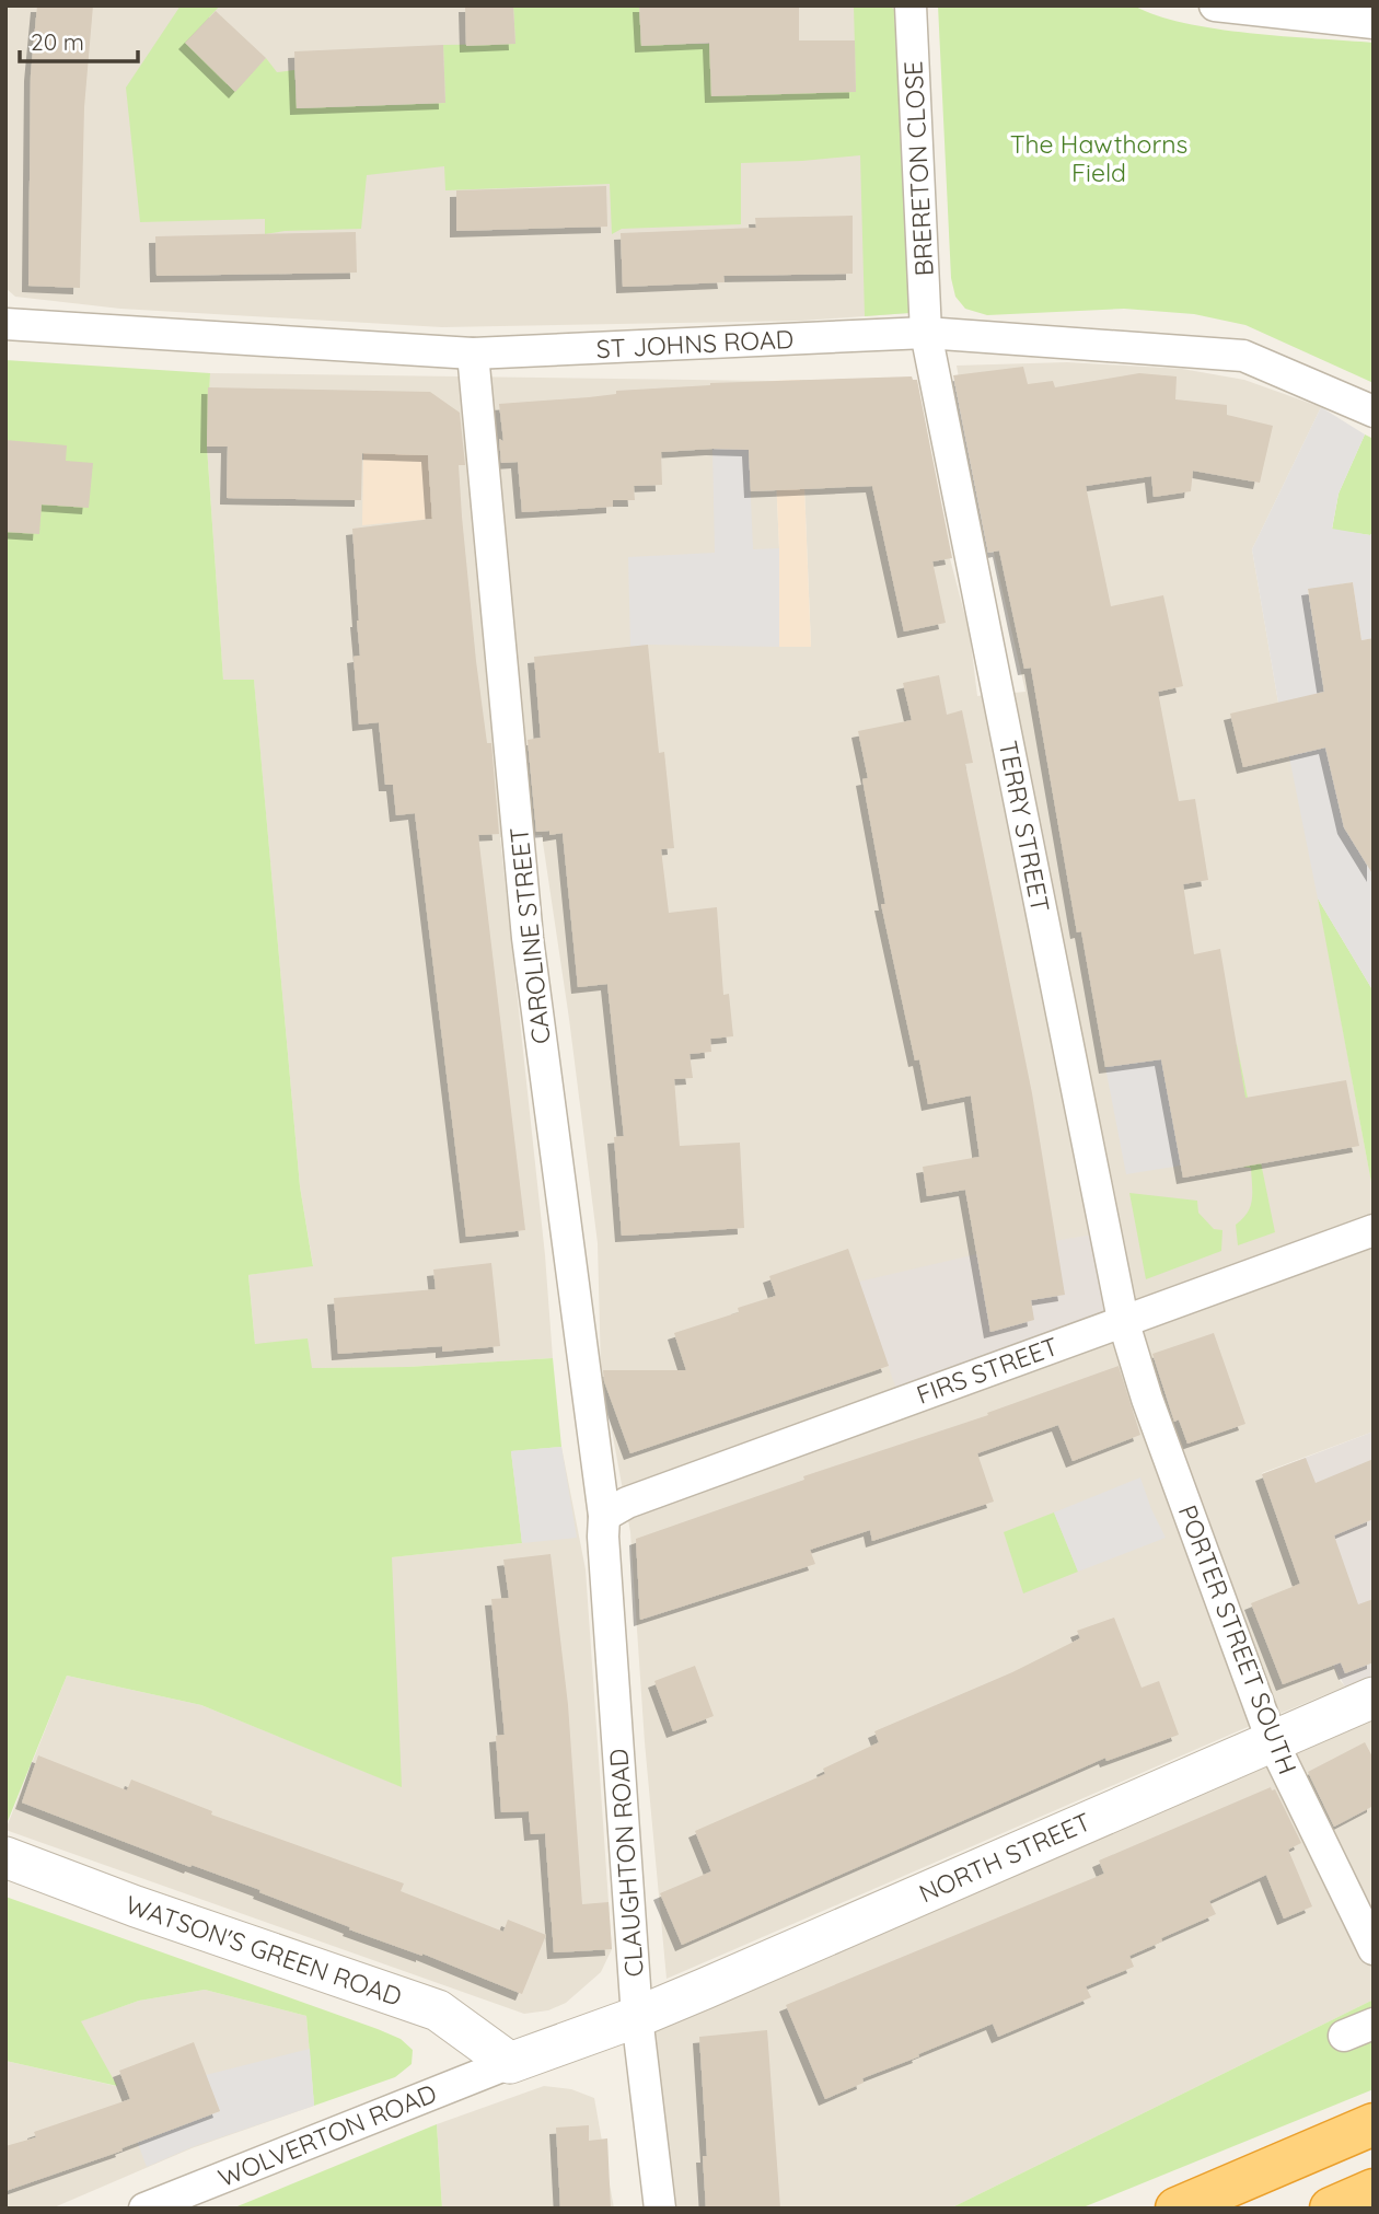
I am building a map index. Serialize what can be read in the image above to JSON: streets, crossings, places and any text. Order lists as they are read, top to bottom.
{
  "streets": {
    "street": [
      "BRERETON CLOSE",
      "ST JOHNS ROAD",
      "TERRY STREET",
      "CAROLINE STREET",
      "FIRS STREET",
      "PORTER STREET SOUTH",
      "NORTH STREET",
      "CLAUGHTON ROAD",
      "WATSON'S GREEN ROAD",
      "WOLVERTON ROAD"
    ]
  },
  "crossings": [
    ["BRERETON CLOSE", "ST JOHNS ROAD"],
    ["BRERETON CLOSE", "TERRY STREET"],
    ["ST JOHNS ROAD", "TERRY STREET"],
    ["ST JOHNS ROAD", "CAROLINE STREET"],
    ["TERRY STREET", "FIRS STREET"],
    ["TERRY STREET", "PORTER STREET SOUTH"],
    ["CAROLINE STREET", "FIRS STREET"],
    ["CAROLINE STREET", "CLAUGHTON ROAD"],
    ["FIRS STREET", "PORTER STREET SOUTH"],
    ["FIRS STREET", "CLAUGHTON ROAD"],
    ["PORTER STREET SOUTH", "NORTH STREET"],
    ["NORTH STREET", "CLAUGHTON ROAD"],
    ["NORTH STREET", "WATSON'S GREEN ROAD"],
    ["NORTH STREET", "WOLVERTON ROAD"],
    ["WATSON'S GREEN ROAD", "WOLVERTON ROAD"]
  ],
  "parks": ["The Hawthorns Field"],
  "scale_bar": "20 m"
}
